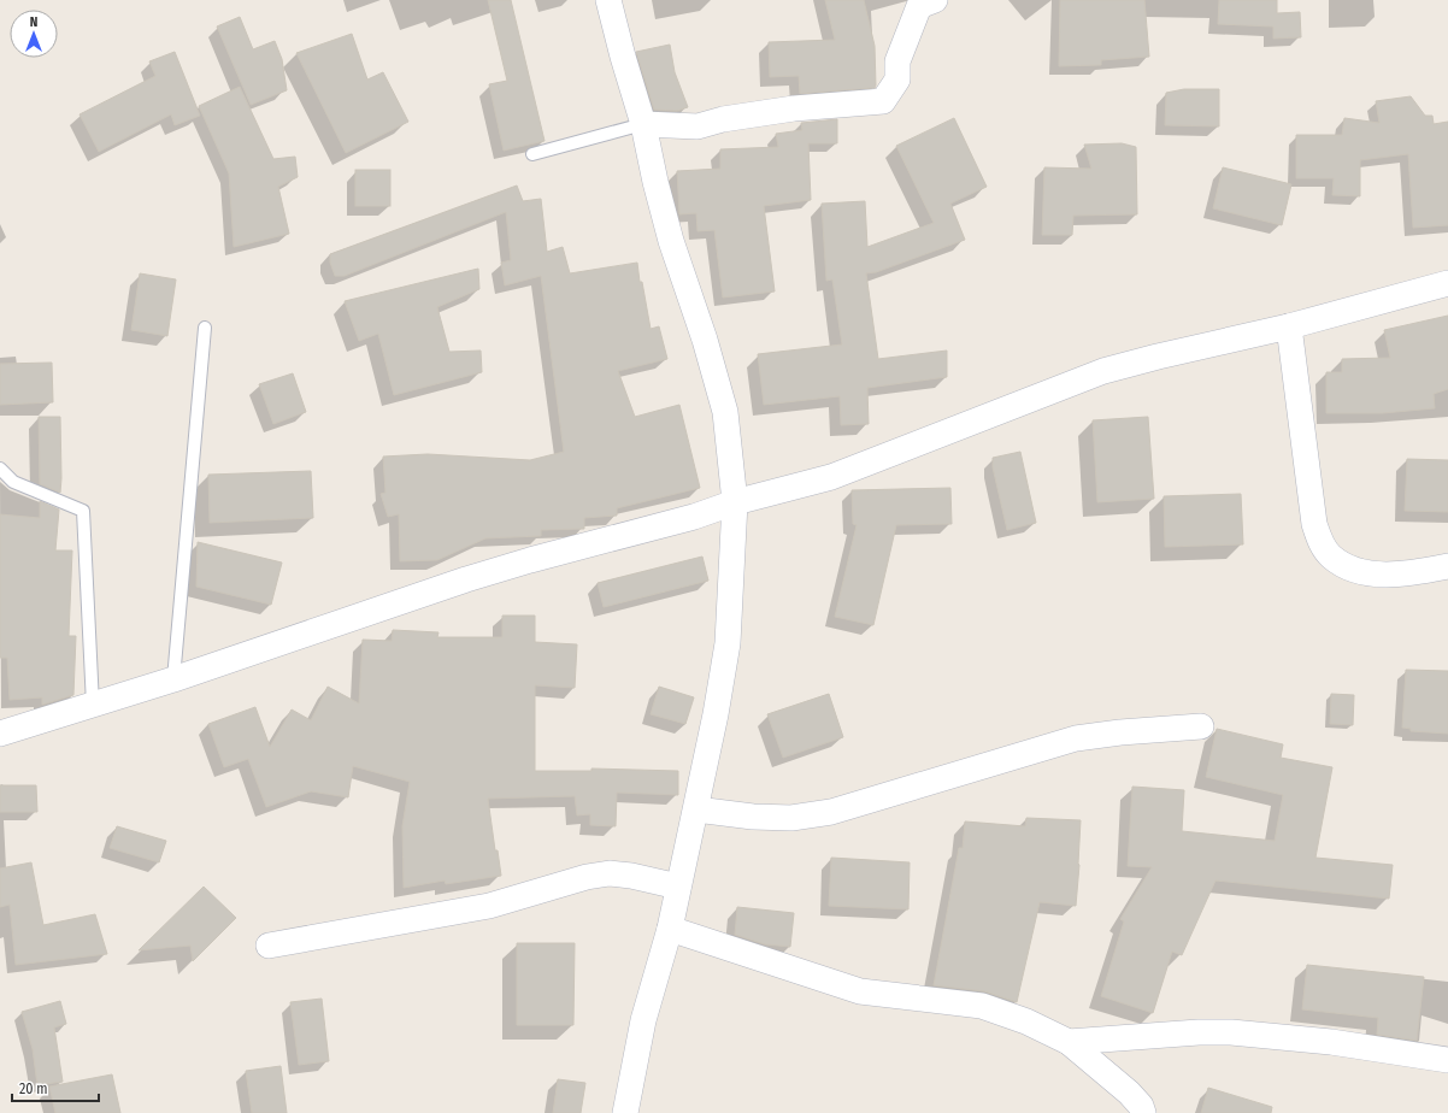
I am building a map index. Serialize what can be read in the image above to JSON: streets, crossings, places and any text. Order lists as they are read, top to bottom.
{
  "scale_bar": "20 m",
  "north": "top"
}
